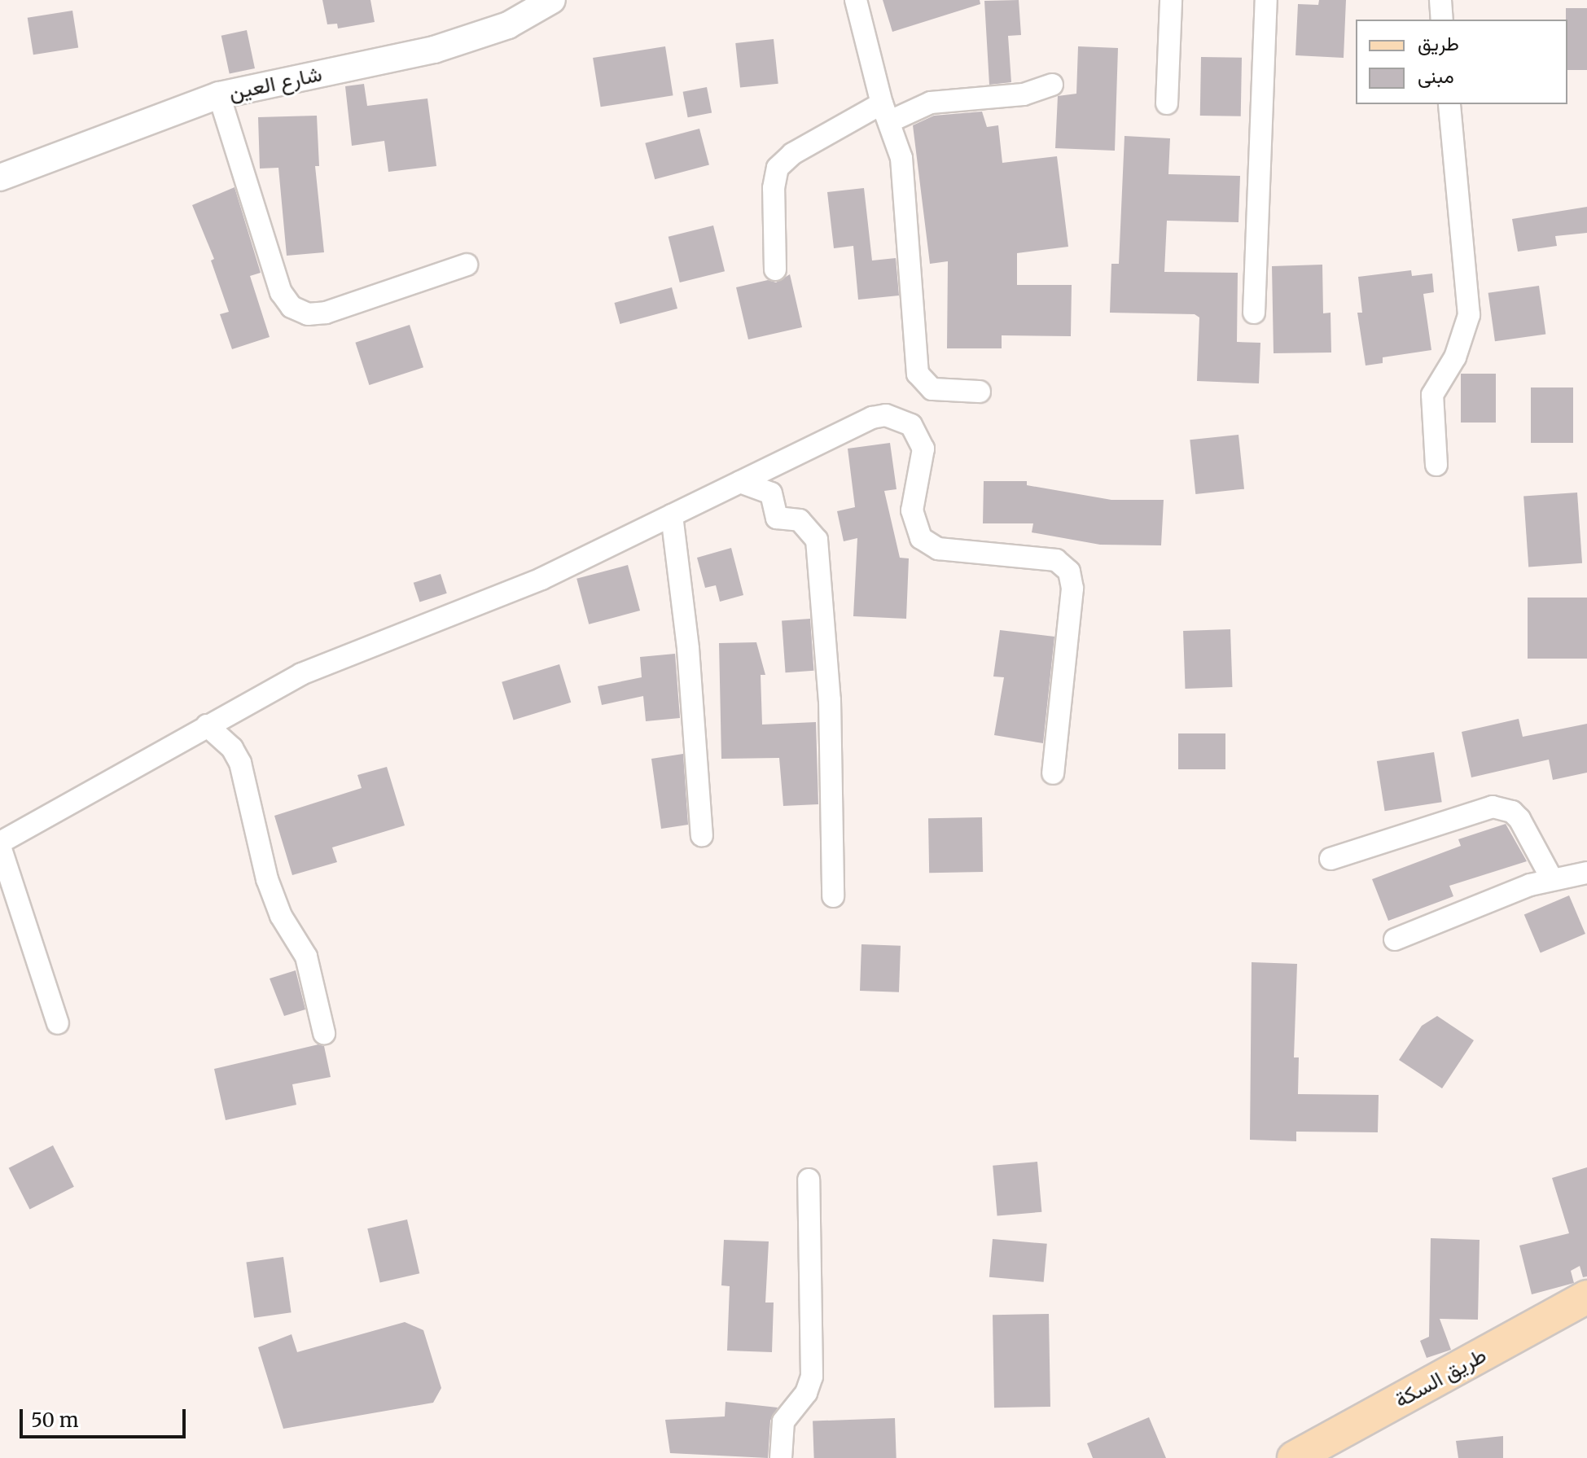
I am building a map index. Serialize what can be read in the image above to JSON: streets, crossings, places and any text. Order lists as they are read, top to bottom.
{
  "streets": {
    "main road": ["طريق السكة"],
    "street": ["شارع العين"]
  },
  "legend": ["طريق", "مبنى"],
  "scale_bar": "50 m"
}
